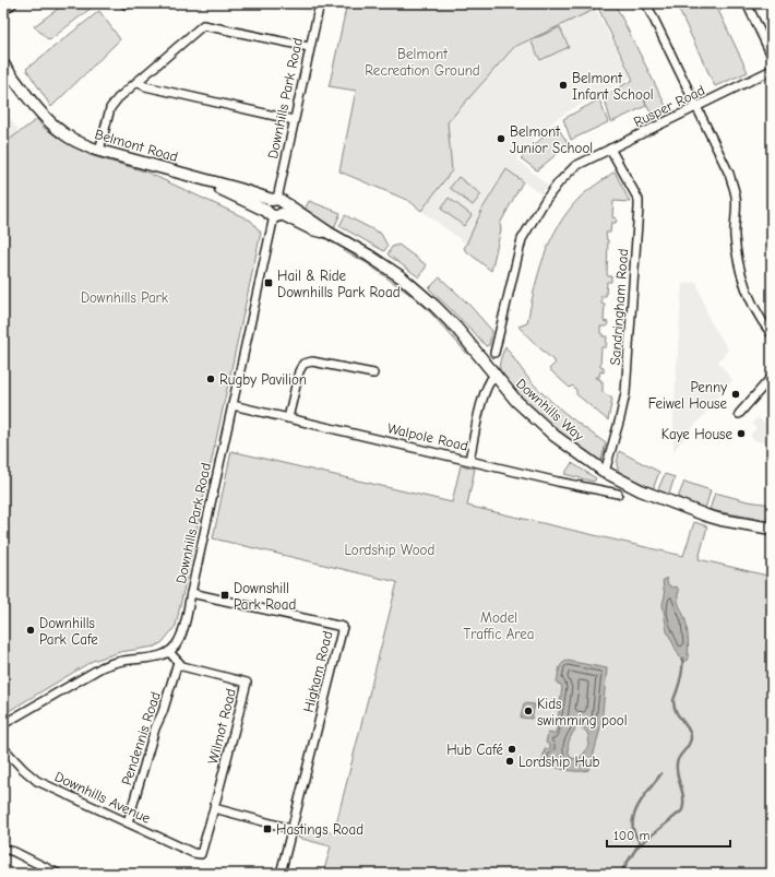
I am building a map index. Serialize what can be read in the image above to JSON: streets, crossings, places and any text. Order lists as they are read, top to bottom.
{
  "streets": {
    "main road": ["Belmont Road", "Downhills Way"],
    "street": [
      "Downhills Park Road",
      "Rusper Road",
      "Sandringham Road",
      "Walpole Road",
      "Higham Road",
      "Wilmot Road",
      "Pendennis Road",
      "Downhills Avenue"
    ]
  },
  "crossings": [
    ["Downhills Park Road", "Belmont Road"],
    ["Downhills Park Road", "Downhills Way"],
    ["Downhills Park Road", "Walpole Road"],
    ["Downhills Park Road", "Higham Road"],
    ["Downhills Park Road", "Wilmot Road"],
    ["Rusper Road", "Sandringham Road"],
    ["Belmont Road", "Downhills Way"],
    ["Sandringham Road", "Downhills Way"],
    ["Wilmot Road", "Pendennis Road"],
    ["Wilmot Road", "Downhills Avenue"],
    ["Pendennis Road", "Downhills Avenue"]
  ],
  "parks": [
    "Belmont Recreation Ground",
    "Downhills Park",
    "Lordship Wood",
    "Model Traffic Area"
  ],
  "places": {
    "other": [
      "Belmont Infant School",
      "Belmont Junior School",
      "Rugby Pavilion",
      "Penny Feiwel House",
      "Kaye House",
      "Downhills Park Cafe",
      "Kids swimming pool",
      "Hub Café",
      "Lordship Hub"
    ],
    "transit": ["Hail & Ride Downhills Park Road", "Downshill Park Road", "Hastings Road"]
  },
  "scale_bar": "100 m"
}
